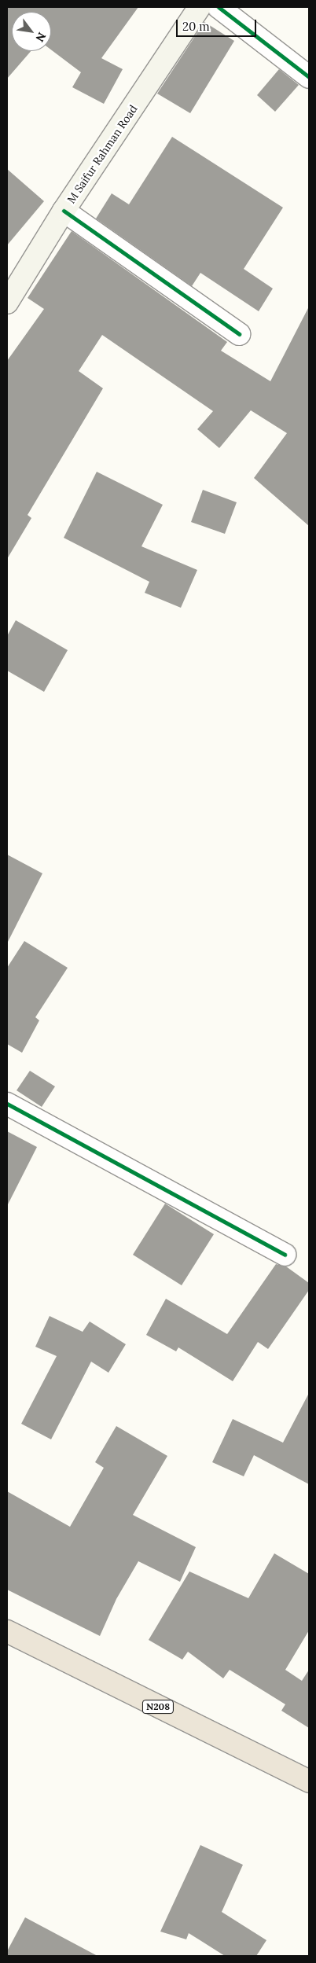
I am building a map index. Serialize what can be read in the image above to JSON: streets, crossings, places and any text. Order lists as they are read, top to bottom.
{
  "streets": {
    "highway": ["N208"],
    "main road": ["M Saifur Rahman Road"]
  },
  "scale_bar": "20 m",
  "north": "bottom right"
}
